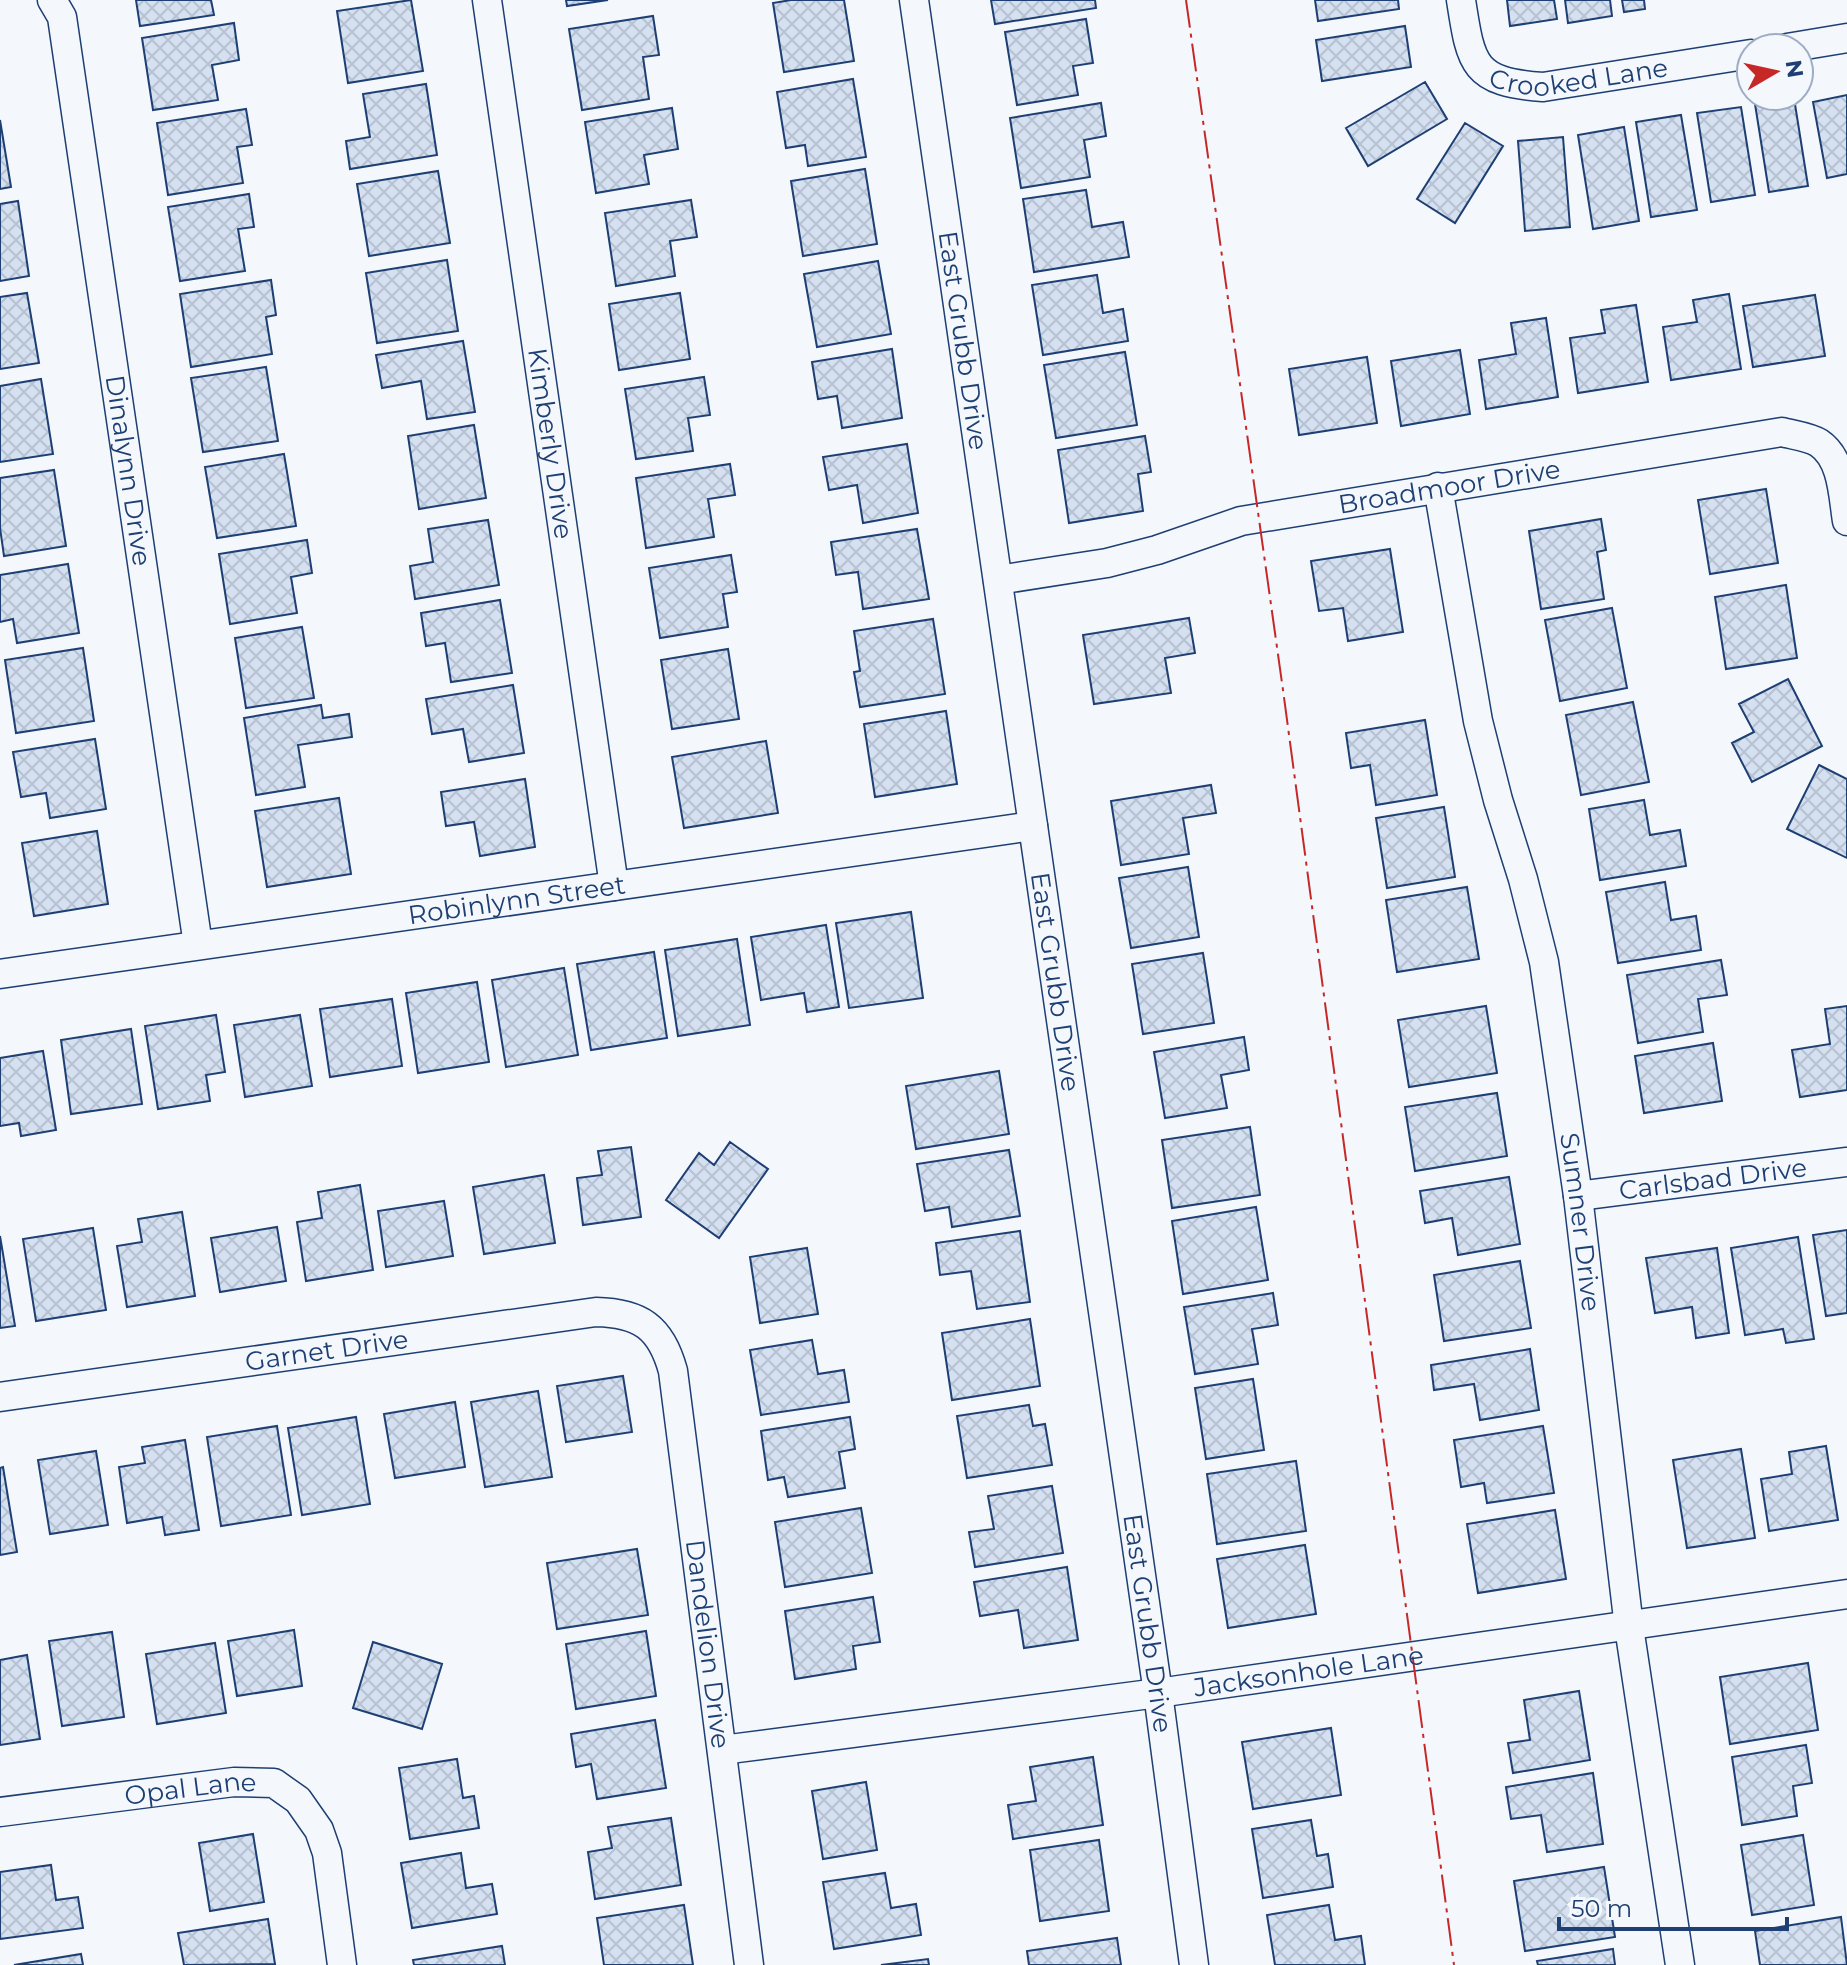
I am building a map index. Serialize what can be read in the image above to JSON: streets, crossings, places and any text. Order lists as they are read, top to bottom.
{
  "streets": {
    "street": [
      "Crooked Lane",
      "East Grubb Drive",
      "Kimberly Drive",
      "Dinalynn Drive",
      "Broadmoor Drive",
      "Robinlynn Street",
      "Carlsbad Drive",
      "Sumner Drive",
      "Garnet Drive",
      "Dandelion Drive",
      "Jacksonhole Lane",
      "Opal Lane"
    ]
  },
  "crossings": [
    ["East Grubb Drive", "Broadmoor Drive"],
    ["East Grubb Drive", "Robinlynn Street"],
    ["East Grubb Drive", "Jacksonhole Lane"],
    ["Kimberly Drive", "Robinlynn Street"],
    ["Dinalynn Drive", "Robinlynn Street"],
    ["Broadmoor Drive", "Sumner Drive"],
    ["Carlsbad Drive", "Sumner Drive"],
    ["Sumner Drive", "Jacksonhole Lane"],
    ["Garnet Drive", "Dandelion Drive"],
    ["Dandelion Drive", "Jacksonhole Lane"]
  ],
  "scale_bar": "50 m",
  "north": "right"
}
